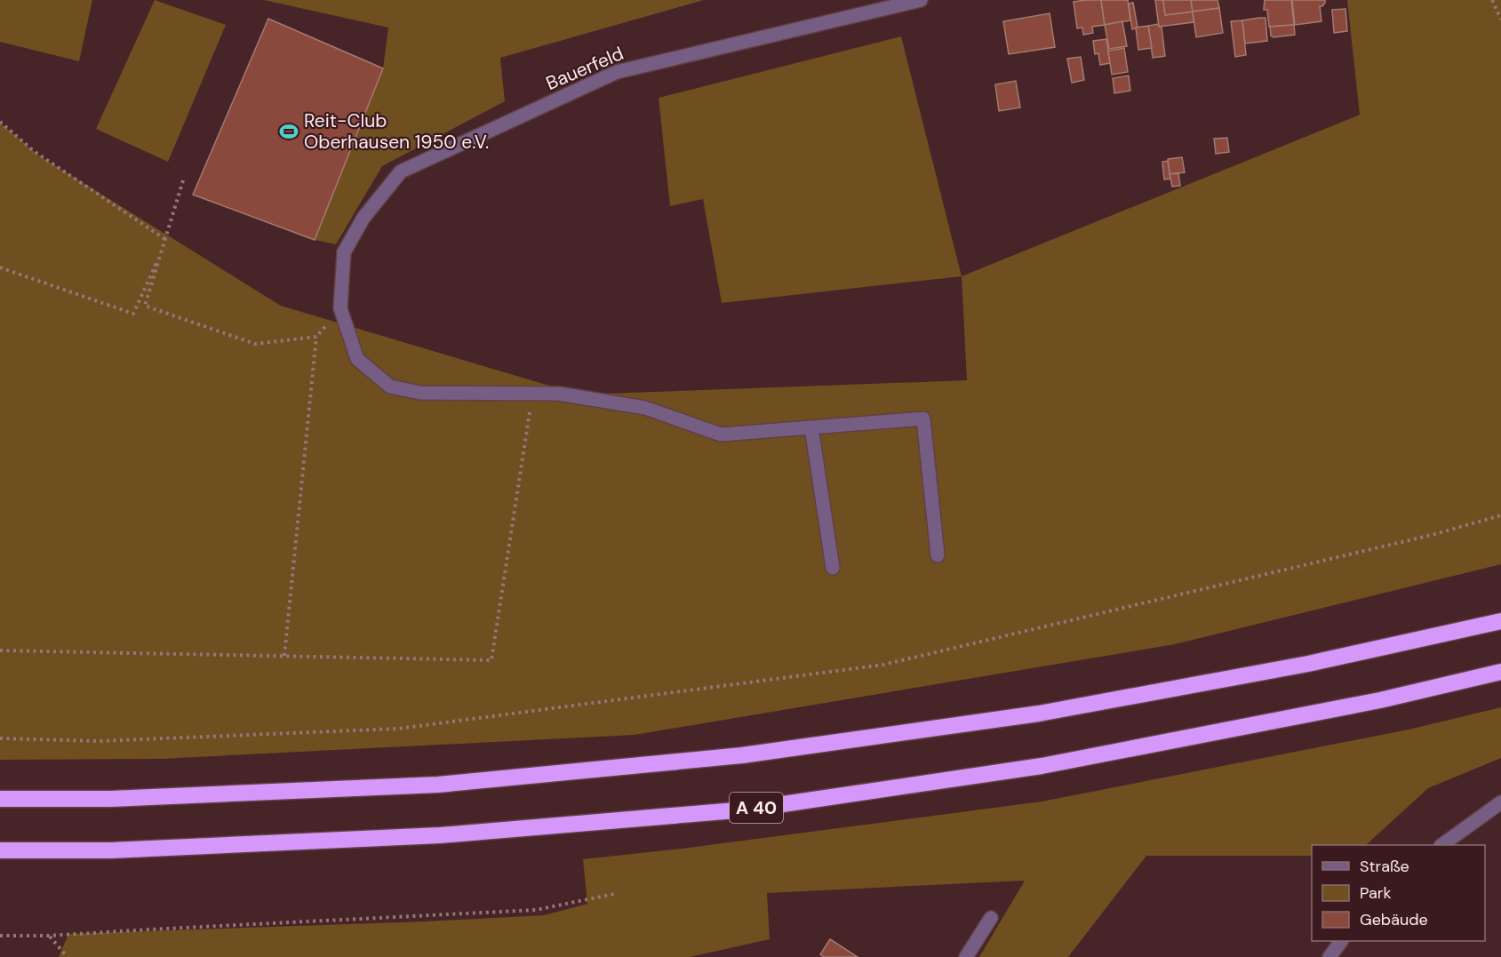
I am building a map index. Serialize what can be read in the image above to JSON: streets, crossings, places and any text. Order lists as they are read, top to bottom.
{
  "streets": {
    "highway": ["A 40"],
    "street": ["Bauerfeld"]
  },
  "places": {
    "sports": ["Reit-Club Oberhausen 1950 e.V."]
  },
  "legend": ["Straße", "Park", "Gebäude"]
}
